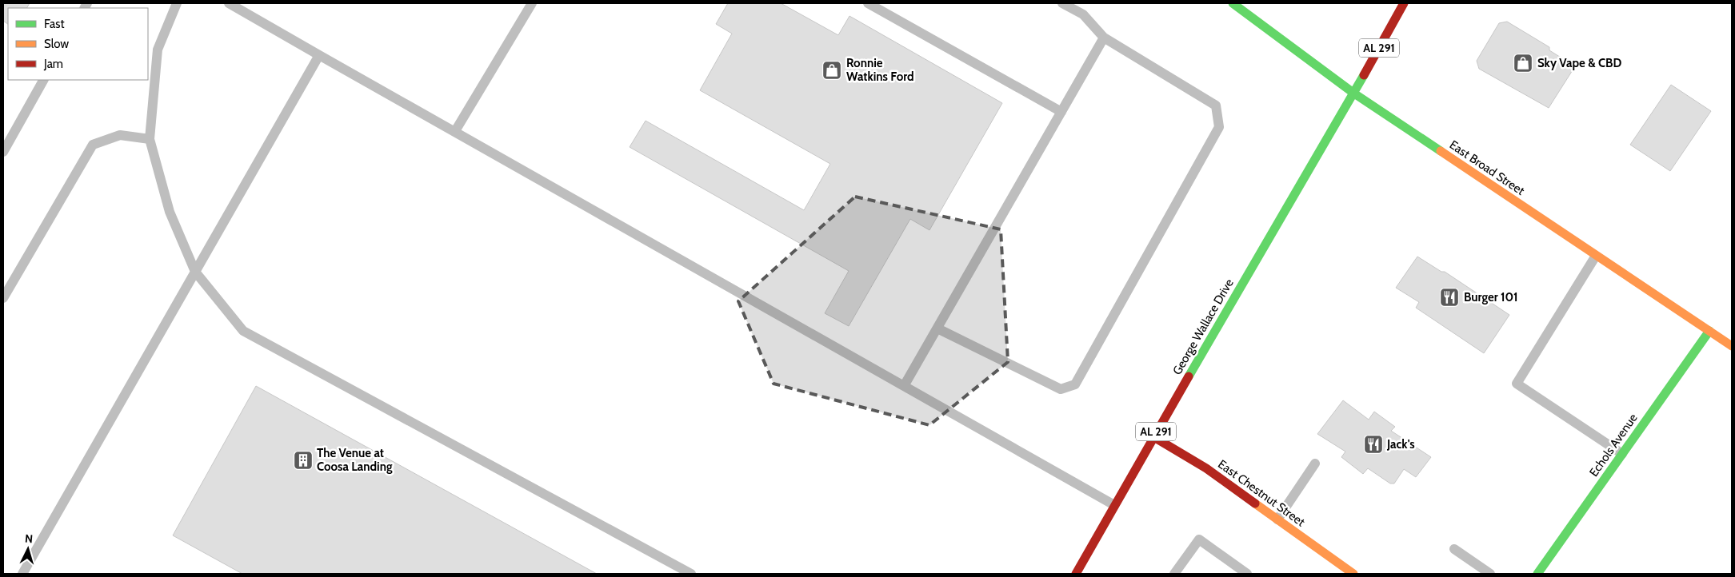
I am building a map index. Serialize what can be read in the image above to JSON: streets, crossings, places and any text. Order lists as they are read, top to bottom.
{
  "streets": {
    "main road": [
      "AL 291",
      "East Broad Street",
      "George Wallace Drive",
      "Echols Avenue",
      "East Chestnut Street"
    ]
  },
  "crossings": [
    ["AL 291", "East Broad Street"],
    ["AL 291", "George Wallace Drive"],
    ["East Broad Street", "George Wallace Drive"],
    ["East Broad Street", "Echols Avenue"],
    ["George Wallace Drive", "East Chestnut Street"]
  ],
  "places": {
    "shop": ["Sky Vape & CBD", "Ronnie Watkins Ford"],
    "restaurant": ["Burger 101", "Jack's"],
    "building": ["The Venue at Coosa Landing"]
  },
  "legend": ["Fast", "Slow", "Jam"],
  "north": "top"
}
